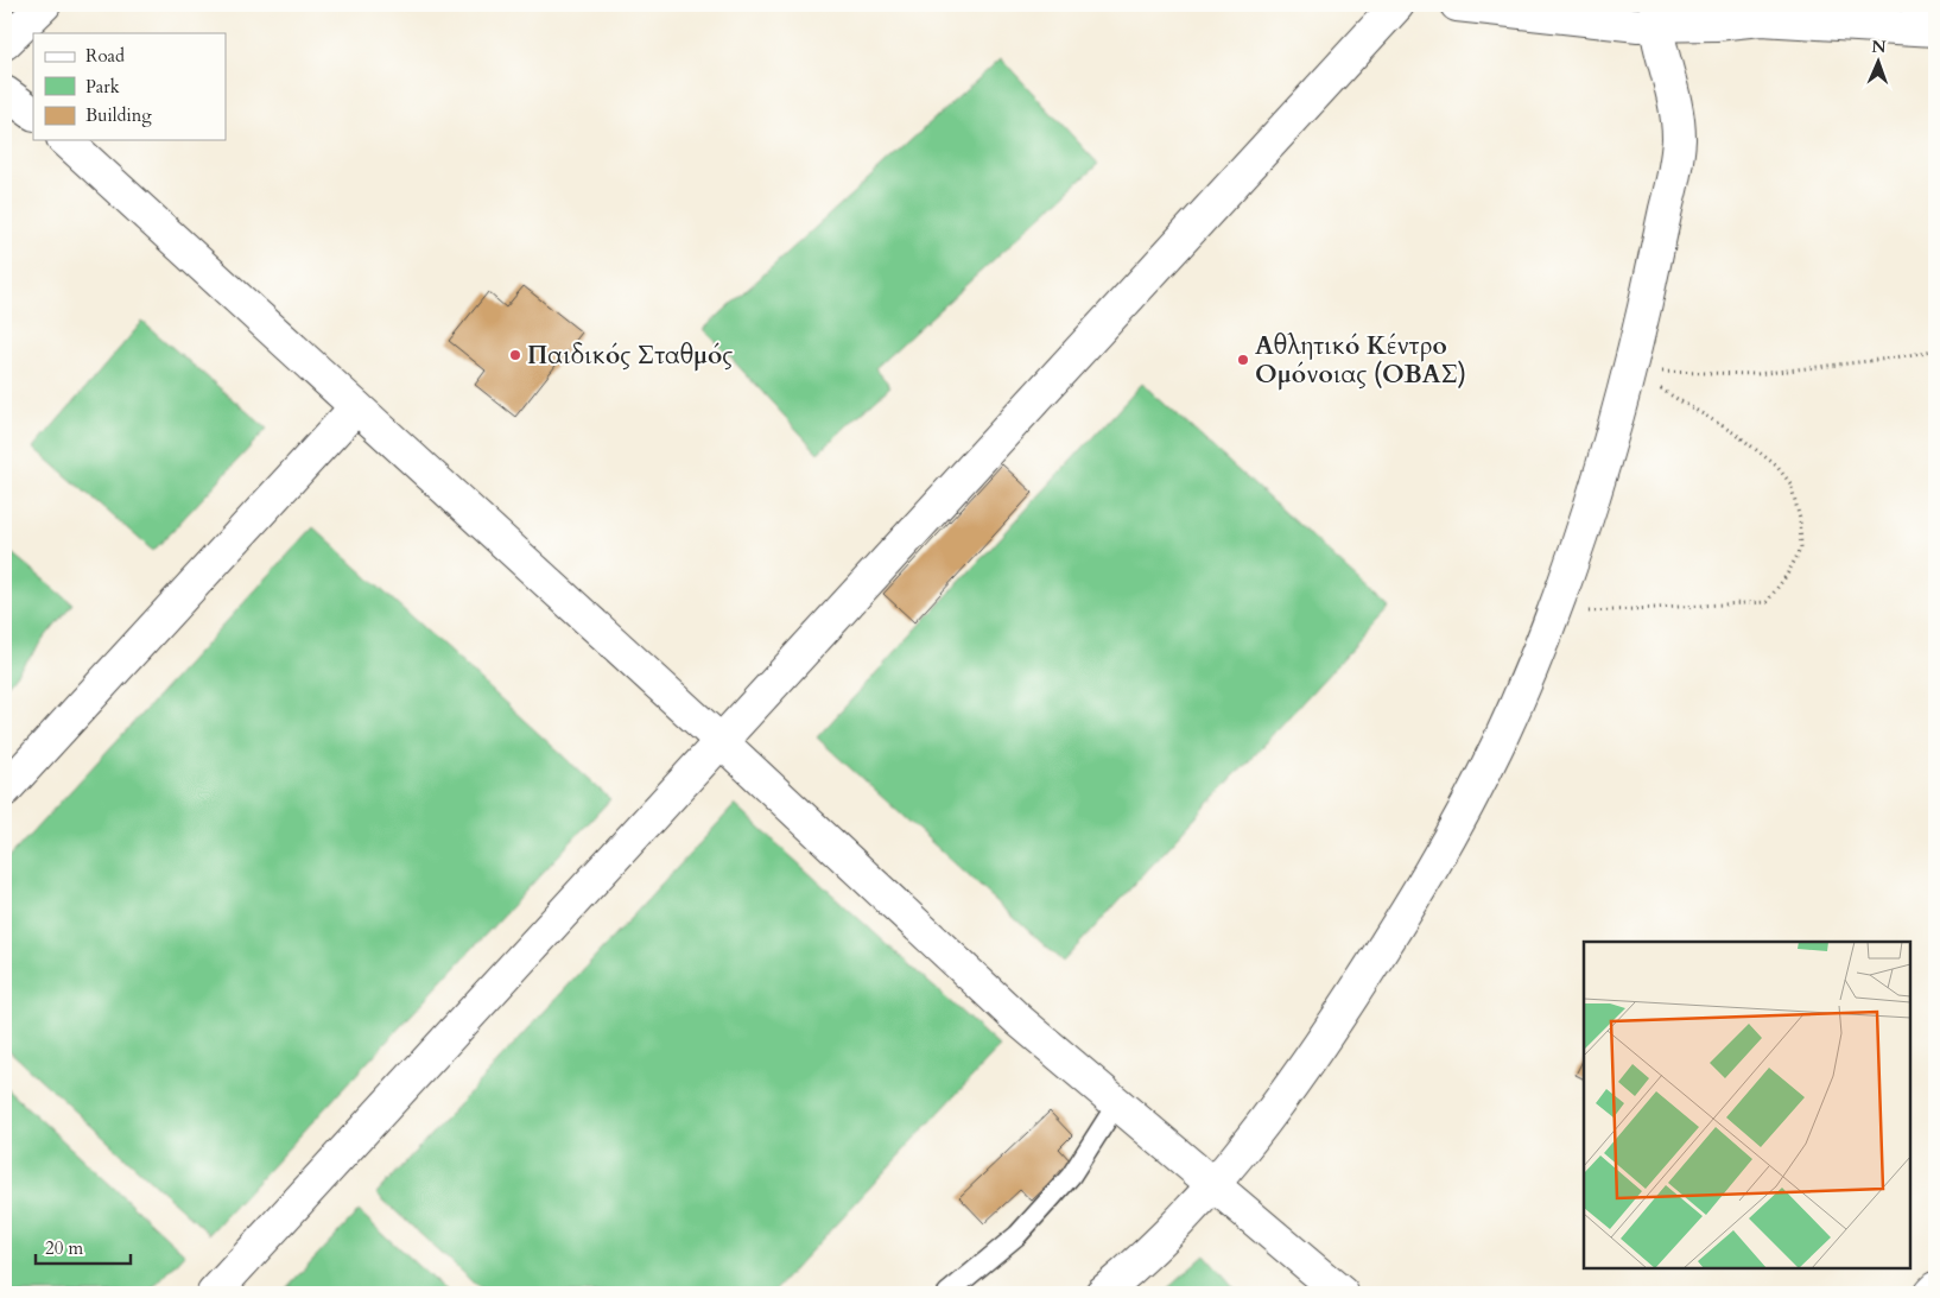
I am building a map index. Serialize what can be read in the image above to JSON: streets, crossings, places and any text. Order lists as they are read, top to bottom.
{
  "places": ["Παιδικός Σταθμός", "Αθλητικό Κέντρο Ομόνοιας (ΟΒΑΣ)"],
  "legend": ["Road", "Park", "Building"],
  "scale_bar": "20 m",
  "north": "top"
}
